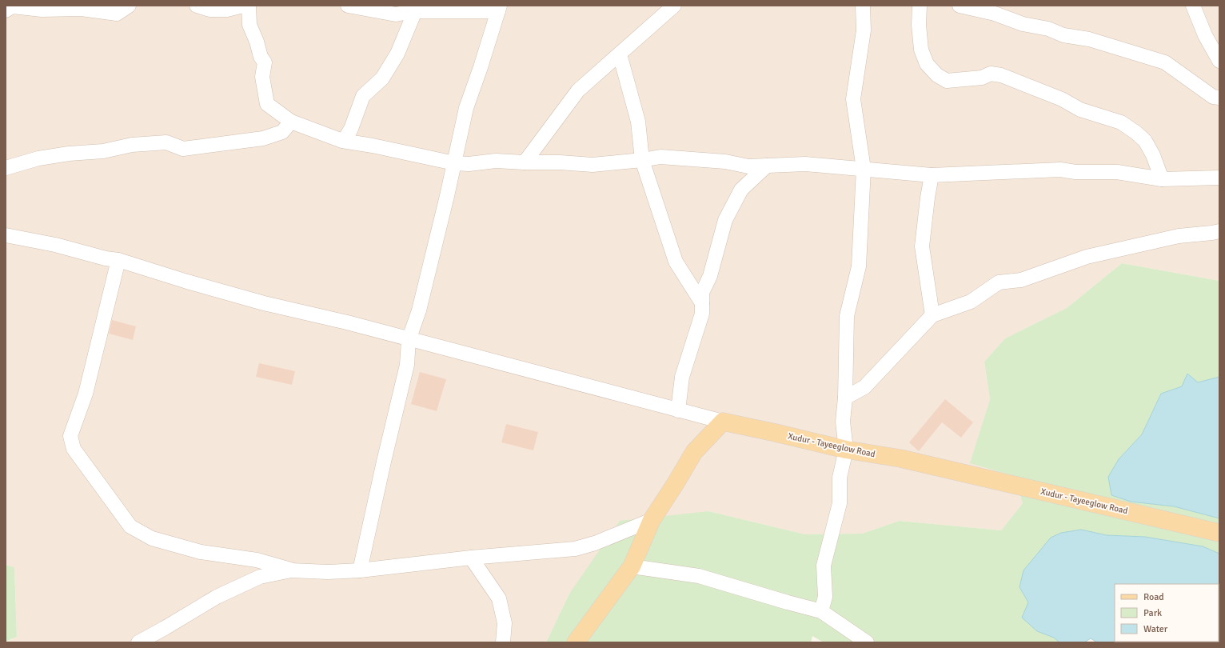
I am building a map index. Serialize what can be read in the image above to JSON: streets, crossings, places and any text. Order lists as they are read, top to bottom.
{
  "streets": {
    "main road": ["Xudur - Tayeeglow Road"]
  },
  "legend": ["Road", "Park", "Water"]
}
